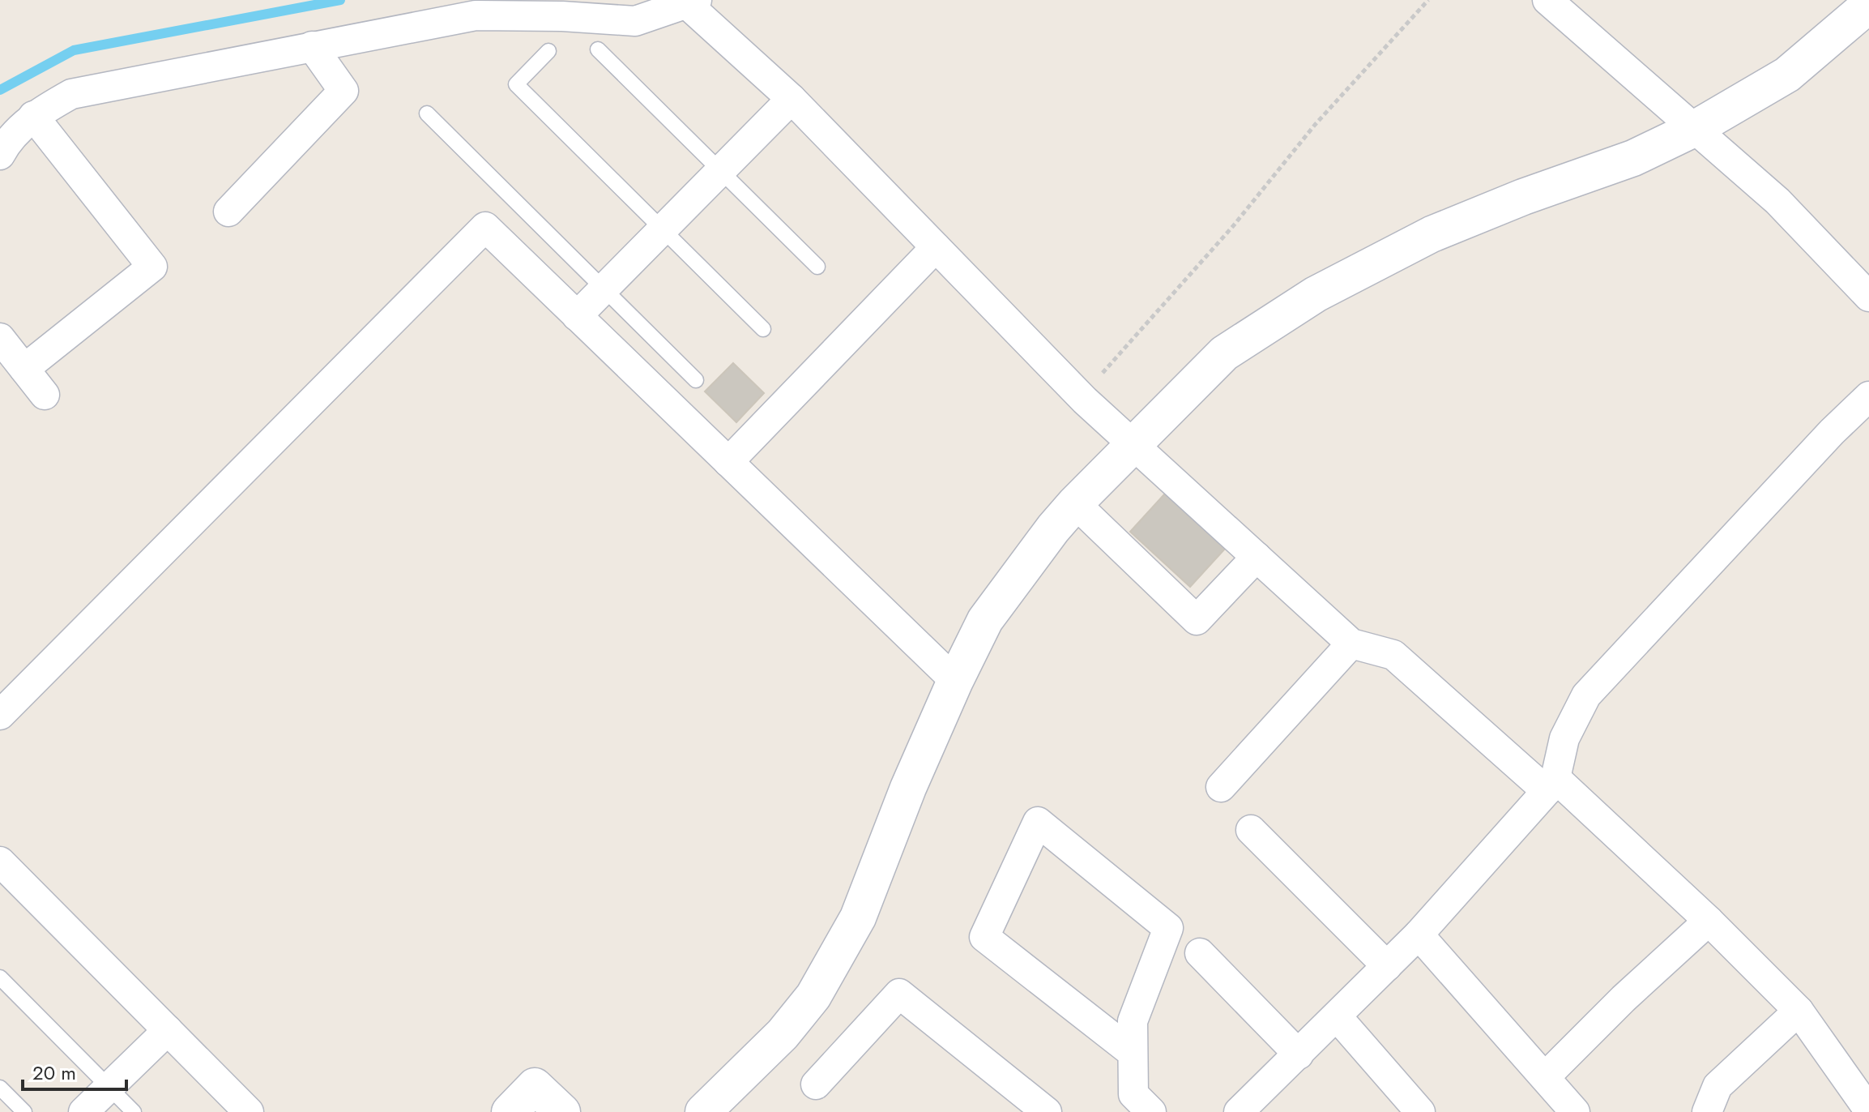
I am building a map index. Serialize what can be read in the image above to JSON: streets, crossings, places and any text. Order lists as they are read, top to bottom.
{
  "scale_bar": "20 m"
}
